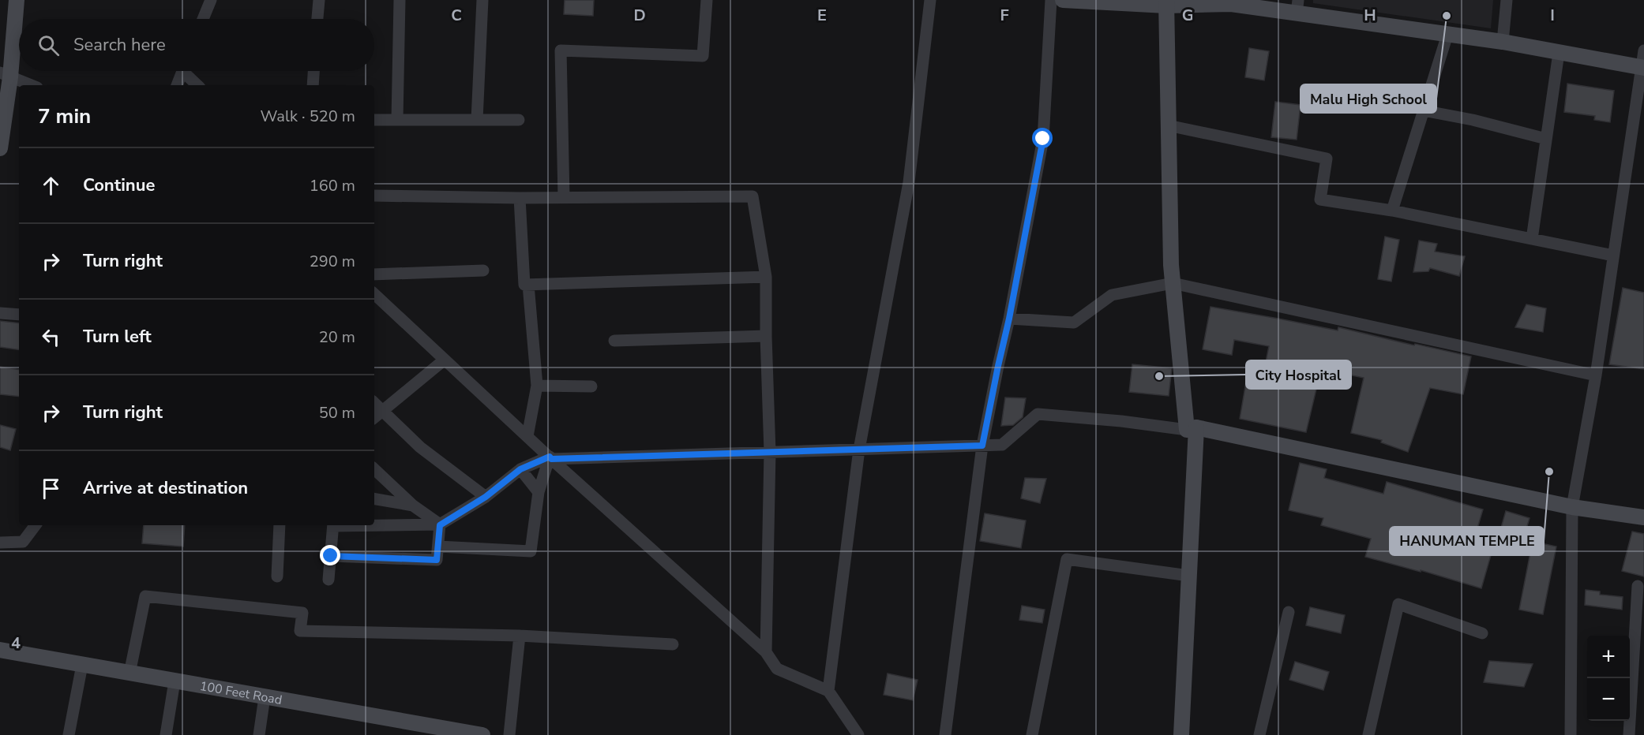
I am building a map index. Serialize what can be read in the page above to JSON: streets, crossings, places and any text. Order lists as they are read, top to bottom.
{
  "streets": {
    "street": ["100 Feet Road"]
  },
  "places": ["Malu High School", "City Hospital", "HANUMAN TEMPLE"],
  "page": {
    "search": "Search here",
    "heading": ["7 min", "Walk · 520 m"],
    "list": [
      ["Continue", "160 m"],
      ["Turn right", "290 m"],
      ["Turn left", "20 m"],
      ["Turn right", "50 m"],
      "Arrive at destination"
    ],
    "map_buttons": ["+", "−"]
  },
  "grid": {
    "columns": [
      "C",
      "D",
      "E",
      "F",
      "G",
      "H",
      "I"
    ],
    "rows": ["4"]
  }
}
